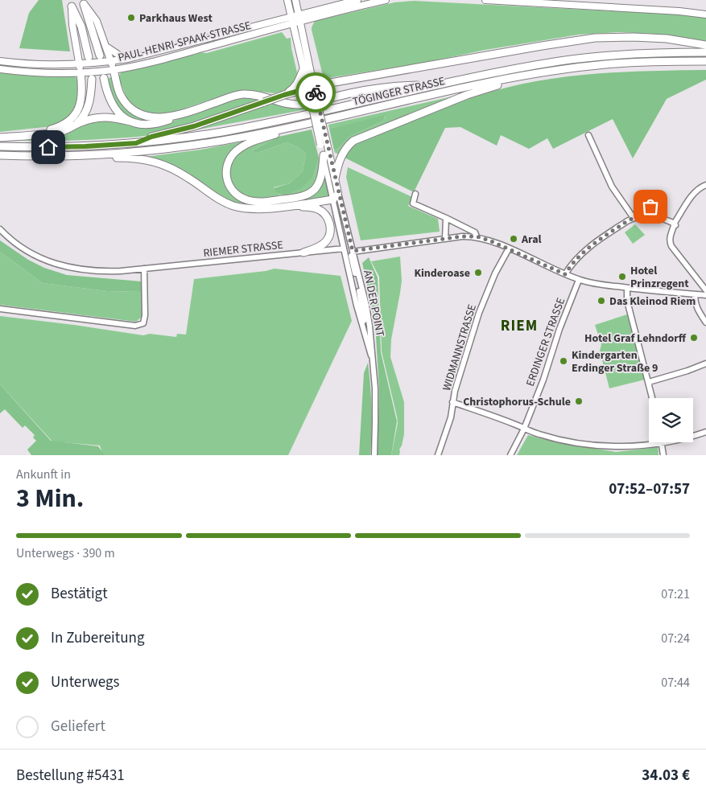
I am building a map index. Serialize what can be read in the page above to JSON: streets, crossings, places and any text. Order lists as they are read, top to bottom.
{
  "streets": {
    "highway": ["TÖGINGER STRASSE"],
    "main road": ["PAUL-HENRI-SPAAK-STRASSE", "AN DER POINT"],
    "street": ["RIEMER STRASSE", "ERDINGER STRASSE", "WIDMANNSTRASSE"]
  },
  "crossings": [
    ["PAUL-HENRI-SPAAK-STRASSE", "AN DER POINT"],
    ["RIEMER STRASSE", "AN DER POINT"]
  ],
  "districts": ["RIEM"],
  "places": [
    "Parkhaus West",
    "Aral",
    "Kinderoase",
    "Hotel Prinzregent",
    "Das Kleinod Riem",
    "Hotel Graf Lehndorff",
    "Kindergarten Erdinger Straße 9",
    "Christophorus-Schule"
  ],
  "page": {
    "heading": ["3 Min.", "Ankunft in", "07:52–07:57"],
    "panel": ["Bestellung #5431", "34.03 €"],
    "bar": "Unterwegs · 390 m",
    "list": [
      ["Bestätigt", "07:21"],
      ["In Zubereitung", "07:24"],
      ["Unterwegs", "07:44"],
      "Geliefert"
    ]
  }
}
